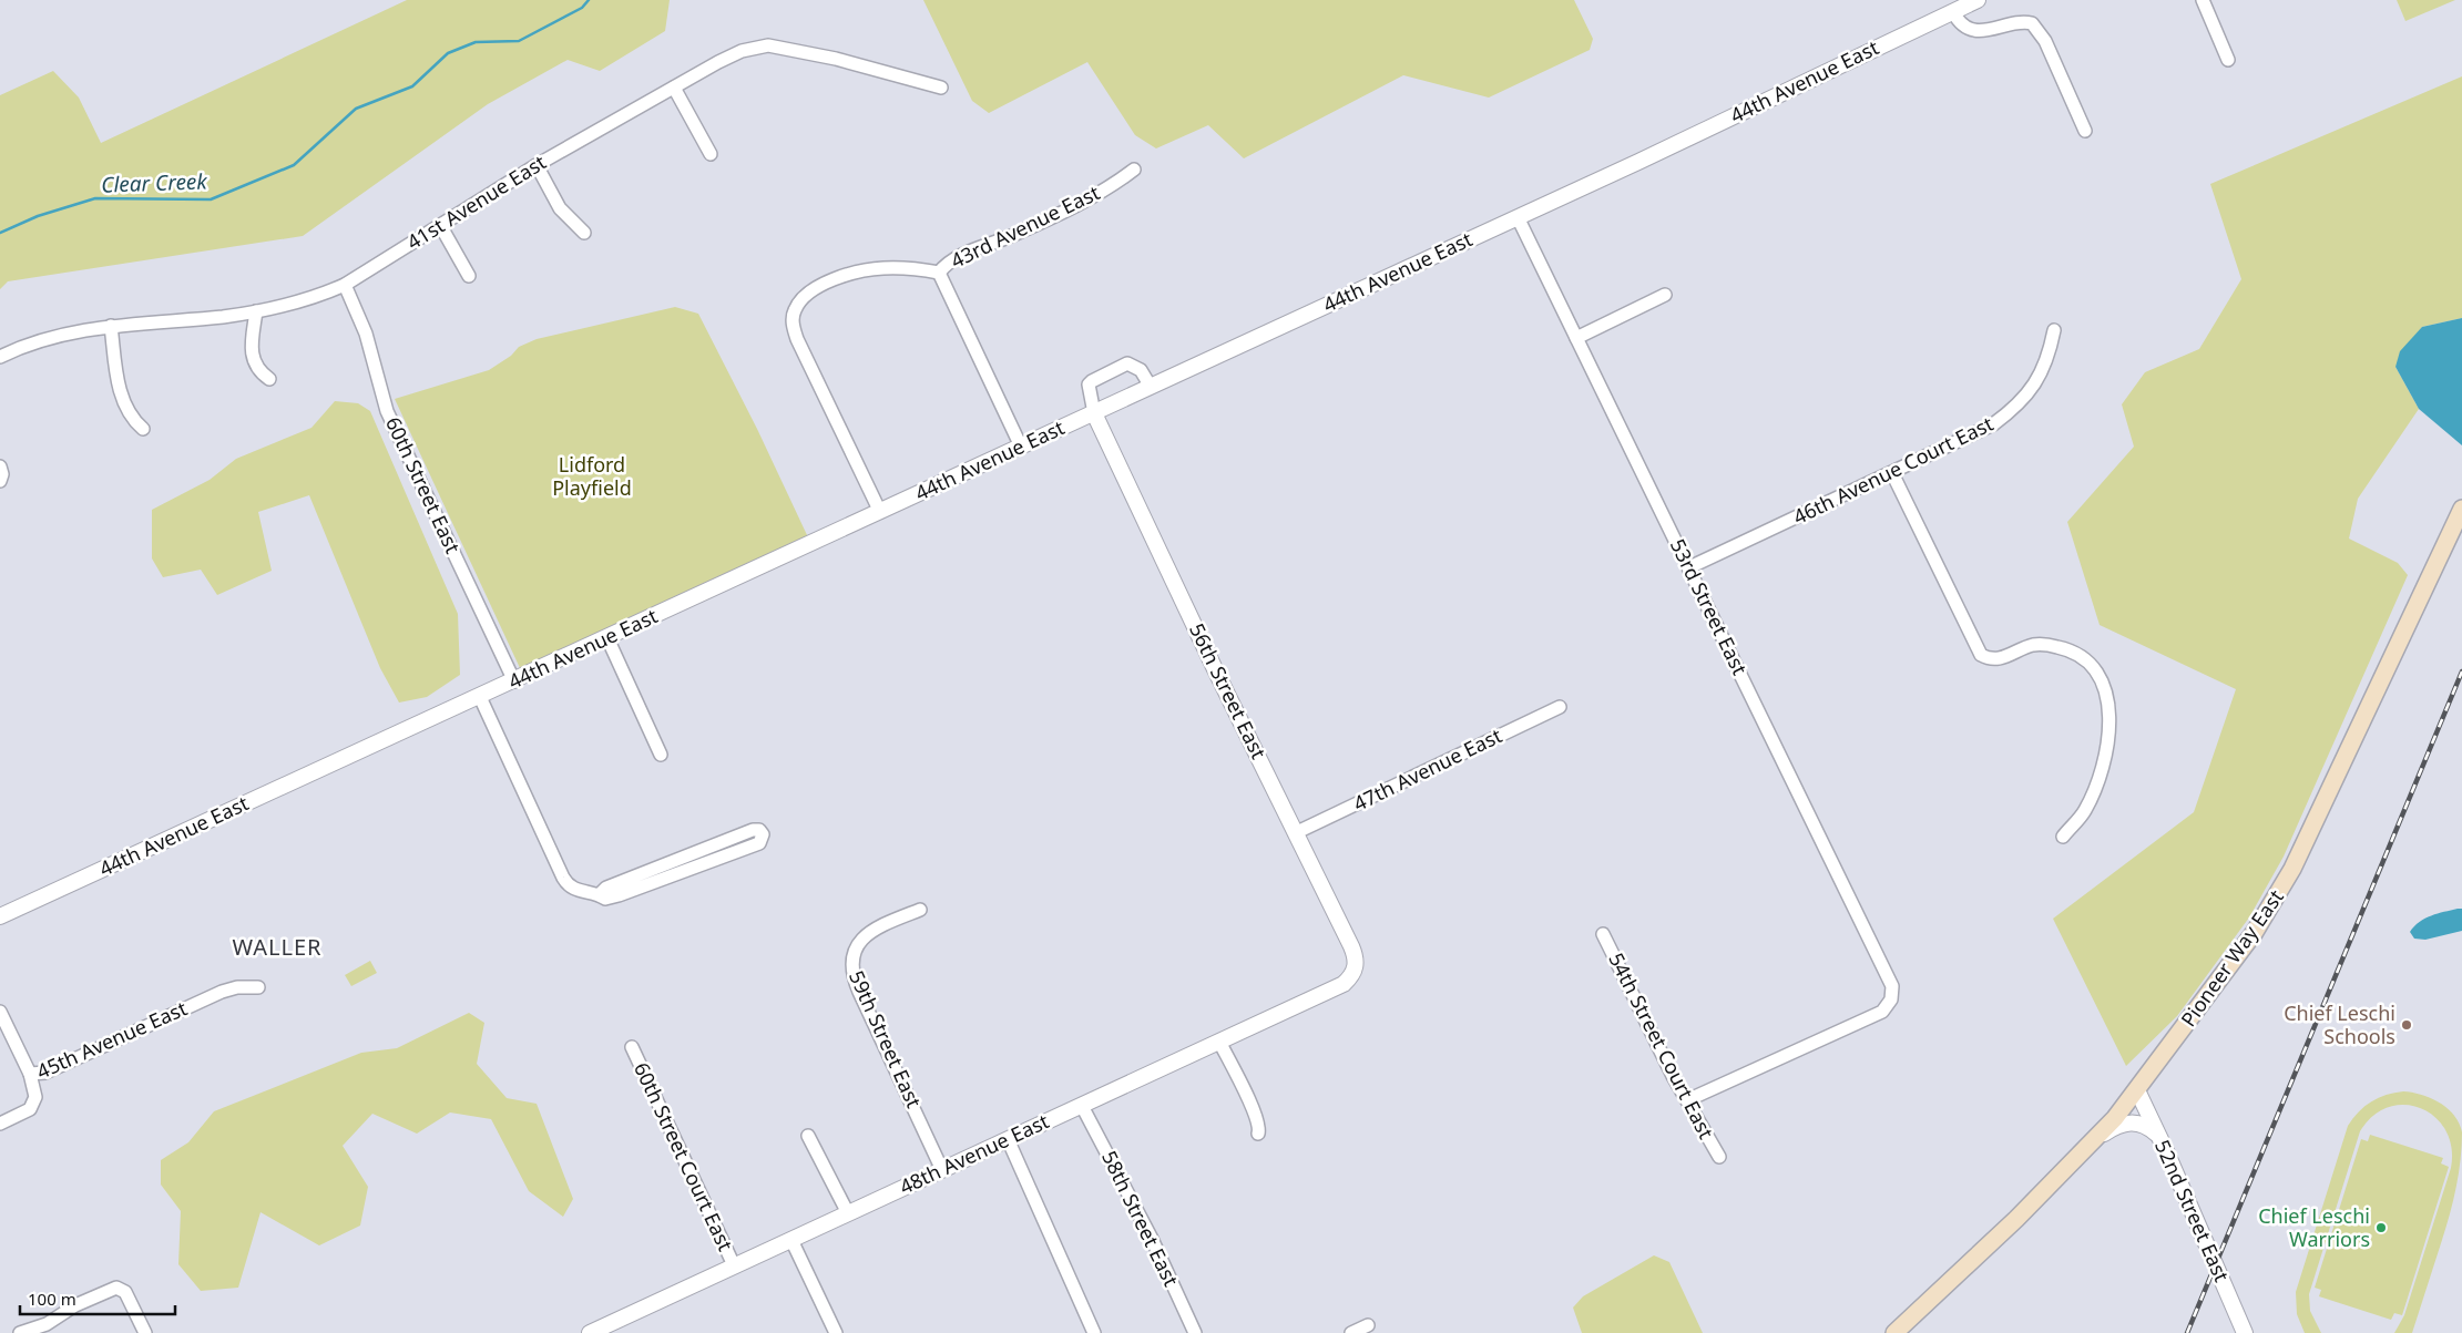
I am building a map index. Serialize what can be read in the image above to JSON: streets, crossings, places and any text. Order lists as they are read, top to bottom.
{
  "streets": {
    "main road": ["Pioneer Way East"],
    "street": [
      "44th Avenue East",
      "41st Avenue East",
      "43rd Avenue East",
      "46th Avenue Court East",
      "60th Street East",
      "53rd Street East",
      "56th Street East",
      "47th Avenue East",
      "59th Street East",
      "45th Avenue East",
      "54th Street Court East",
      "48th Avenue East",
      "60th Street Court East",
      "52nd Street East",
      "58th Street East"
    ]
  },
  "crossings": [
    ["44th Avenue East", "43rd Avenue East"],
    ["44th Avenue East", "60th Street East"],
    ["44th Avenue East", "53rd Street East"],
    ["44th Avenue East", "56th Street East"],
    ["41st Avenue East", "60th Street East"],
    ["46th Avenue Court East", "53rd Street East"],
    ["53rd Street East", "54th Street Court East"],
    ["56th Street East", "47th Avenue East"],
    ["56th Street East", "48th Avenue East"],
    ["Pioneer Way East", "52nd Street East"],
    ["59th Street East", "48th Avenue East"],
    ["48th Avenue East", "60th Street Court East"],
    ["48th Avenue East", "58th Street East"]
  ],
  "districts": ["WALLER"],
  "water": ["Clear Creek"],
  "parks": ["Lidford Playfield"],
  "places": ["Chief Leschi Schools", "Chief Leschi Warriors"],
  "scale_bar": "100 m"
}
